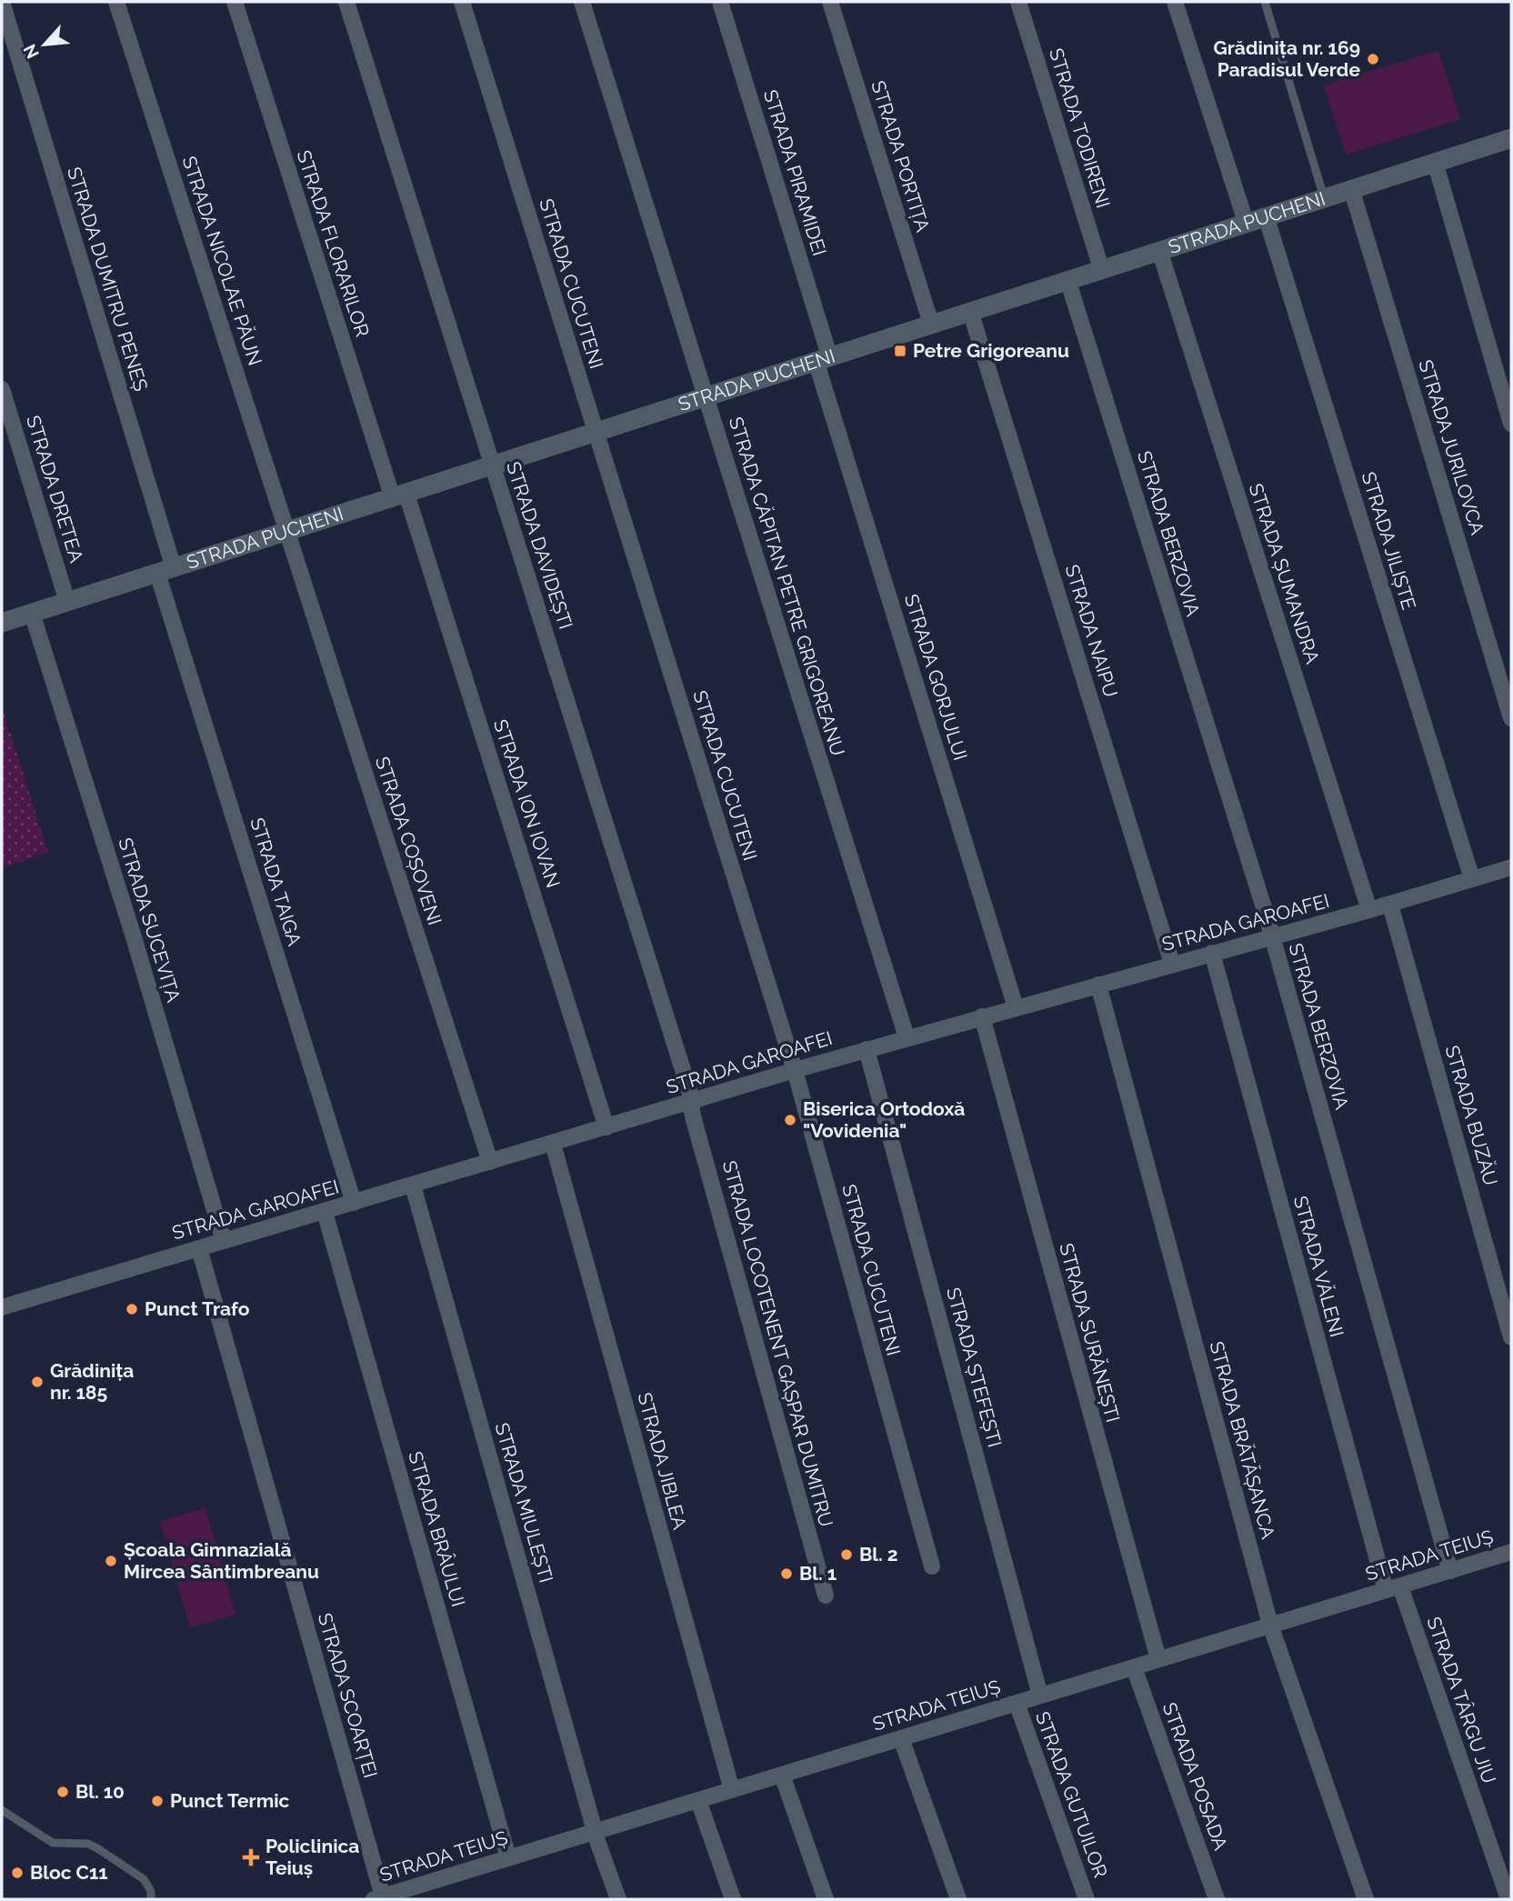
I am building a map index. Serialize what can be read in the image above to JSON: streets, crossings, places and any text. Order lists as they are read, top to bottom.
{
  "streets": {
    "street": [
      "STRADA TODIRENI",
      "STRADA PORTIȚA",
      "STRADA PIRAMIDEI",
      "STRADA PUCHENI",
      "STRADA FLORARILOR",
      "STRADA NICOLAE PĂUN",
      "STRADA DUMITRU PENEȘ",
      "STRADA CUCUTENI",
      "STRADA JURILOVCA",
      "STRADA DRETEA",
      "STRADA BERZOVIA",
      "STRADA JILIȘTE",
      "STRADA DAVIDEȘTI",
      "STRADA ȘUMANDRA",
      "STRADA CĂPITAN PETRE GRIGOREANU",
      "STRADA NAIPU",
      "STRADA GORJULUI",
      "STRADA ION IOVAN",
      "STRADA COȘOVENI",
      "STRADA TAIGA",
      "STRADA SUCEVIȚA",
      "STRADA GAROAFEI",
      "STRADA BUZĂU",
      "STRADA VĂLENI",
      "STRADA SURĂNEȘTI",
      "STRADA LOCOTENENT GAȘPAR DUMITRU",
      "STRADA ȘTEFEȘTI",
      "STRADA BRĂTĂȘANCA",
      "STRADA JIBLEA",
      "STRADA MIULEȘTI",
      "STRADA BRÂULUI",
      "STRADA TEIUȘ",
      "STRADA SCOARȚEI",
      "STRADA TÂRGU JIU",
      "STRADA POSADA",
      "STRADA GUTUILOR"
    ]
  },
  "crossings": [
    ["STRADA TODIRENI", "STRADA PUCHENI"],
    ["STRADA PORTIȚA", "STRADA PUCHENI"],
    ["STRADA PIRAMIDEI", "STRADA PUCHENI"],
    ["STRADA PIRAMIDEI", "STRADA GORJULUI"],
    ["STRADA PUCHENI", "STRADA FLORARILOR"],
    ["STRADA PUCHENI", "STRADA NICOLAE PĂUN"],
    ["STRADA PUCHENI", "STRADA DUMITRU PENEȘ"],
    ["STRADA PUCHENI", "STRADA CUCUTENI"],
    ["STRADA PUCHENI", "STRADA JURILOVCA"],
    ["STRADA PUCHENI", "STRADA DRETEA"],
    ["STRADA PUCHENI", "STRADA BERZOVIA"],
    ["STRADA PUCHENI", "STRADA JILIȘTE"],
    ["STRADA PUCHENI", "STRADA DAVIDEȘTI"],
    ["STRADA PUCHENI", "STRADA ȘUMANDRA"],
    ["STRADA PUCHENI", "STRADA CĂPITAN PETRE GRIGOREANU"],
    ["STRADA PUCHENI", "STRADA NAIPU"],
    ["STRADA PUCHENI", "STRADA GORJULUI"],
    ["STRADA PUCHENI", "STRADA ION IOVAN"],
    ["STRADA PUCHENI", "STRADA COȘOVENI"],
    ["STRADA PUCHENI", "STRADA TAIGA"],
    ["STRADA PUCHENI", "STRADA SUCEVIȚA"],
    ["STRADA FLORARILOR", "STRADA ION IOVAN"],
    ["STRADA NICOLAE PĂUN", "STRADA COȘOVENI"],
    ["STRADA DUMITRU PENEȘ", "STRADA TAIGA"],
    ["STRADA CUCUTENI", "STRADA GAROAFEI"],
    ["STRADA BERZOVIA", "STRADA GAROAFEI"],
    ["STRADA BERZOVIA", "STRADA TEIUȘ"],
    ["STRADA JILIȘTE", "STRADA GAROAFEI"],
    ["STRADA DAVIDEȘTI", "STRADA GAROAFEI"],
    ["STRADA DAVIDEȘTI", "STRADA LOCOTENENT GAȘPAR DUMITRU"],
    ["STRADA ȘUMANDRA", "STRADA GAROAFEI"],
    ["STRADA CĂPITAN PETRE GRIGOREANU", "STRADA GAROAFEI"],
    ["STRADA NAIPU", "STRADA GAROAFEI"],
    ["STRADA GORJULUI", "STRADA GAROAFEI"],
    ["STRADA ION IOVAN", "STRADA GAROAFEI"],
    ["STRADA COȘOVENI", "STRADA GAROAFEI"],
    ["STRADA TAIGA", "STRADA GAROAFEI"],
    ["STRADA SUCEVIȚA", "STRADA GAROAFEI"],
    ["STRADA GAROAFEI", "STRADA BUZĂU"],
    ["STRADA GAROAFEI", "STRADA VĂLENI"],
    ["STRADA GAROAFEI", "STRADA SURĂNEȘTI"],
    ["STRADA GAROAFEI", "STRADA LOCOTENENT GAȘPAR DUMITRU"],
    ["STRADA GAROAFEI", "STRADA ȘTEFEȘTI"],
    ["STRADA GAROAFEI", "STRADA BRĂTĂȘANCA"],
    ["STRADA GAROAFEI", "STRADA JIBLEA"],
    ["STRADA GAROAFEI", "STRADA MIULEȘTI"],
    ["STRADA GAROAFEI", "STRADA BRÂULUI"],
    ["STRADA GAROAFEI", "STRADA SCOARȚEI"],
    ["STRADA VĂLENI", "STRADA TEIUȘ"],
    ["STRADA VĂLENI", "STRADA TÂRGU JIU"],
    ["STRADA SURĂNEȘTI", "STRADA TEIUȘ"],
    ["STRADA ȘTEFEȘTI", "STRADA TEIUȘ"],
    ["STRADA BRĂTĂȘANCA", "STRADA TEIUȘ"],
    ["STRADA JIBLEA", "STRADA TEIUȘ"],
    ["STRADA MIULEȘTI", "STRADA TEIUȘ"],
    ["STRADA BRÂULUI", "STRADA TEIUȘ"],
    ["STRADA TEIUȘ", "STRADA SCOARȚEI"],
    ["STRADA TEIUȘ", "STRADA TÂRGU JIU"],
    ["STRADA TEIUȘ", "STRADA POSADA"],
    ["STRADA TEIUȘ", "STRADA GUTUILOR"]
  ],
  "places": {
    "other": [
      "Grădinița nr. 169 Paradisul Verde",
      "Biserica Ortodoxă \"Vovidenia\"",
      "Punct Trafo",
      "Grădinița nr. 185",
      "Bl. 2",
      "Școala Gimnazială Mircea Sântimbreanu",
      "Bl. 1",
      "Bl. 10",
      "Punct Termic",
      "Bloc C11"
    ],
    "transit": ["Petre Grigoreanu"],
    "health": ["Policlinica Teiuș"]
  },
  "north": "bottom left"
}
